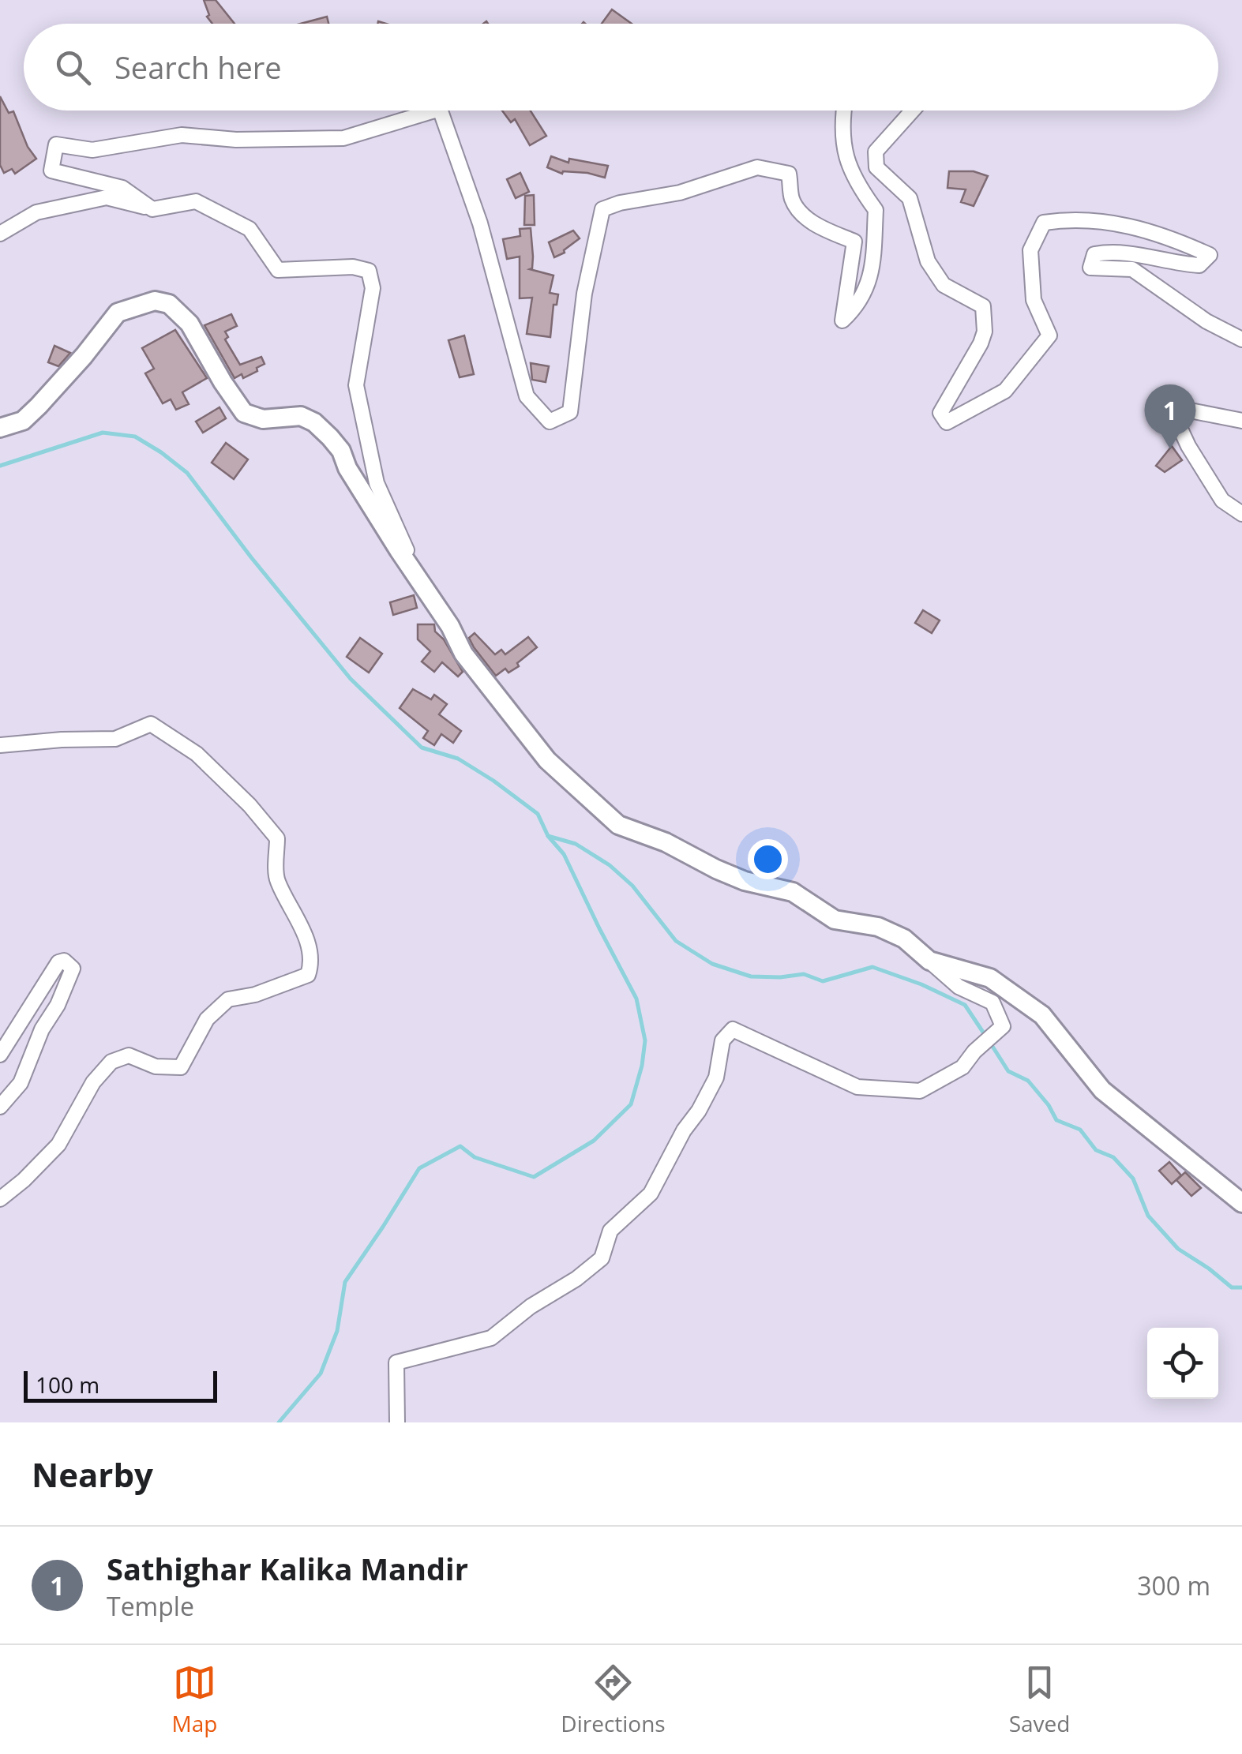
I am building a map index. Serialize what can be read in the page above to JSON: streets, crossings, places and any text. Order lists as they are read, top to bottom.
{
  "scale_bar": "100 m",
  "page": {
    "search": "Search here",
    "pins": "1",
    "scale": "100 m",
    "heading": "Nearby",
    "list": [
      {
        "mark": "1",
        "name": "Sathighar Kalika Mandir",
        "note": "Temple",
        "value": "300 m"
      }
    ],
    "nav": ["Map", "Directions", "Saved"]
  }
}
